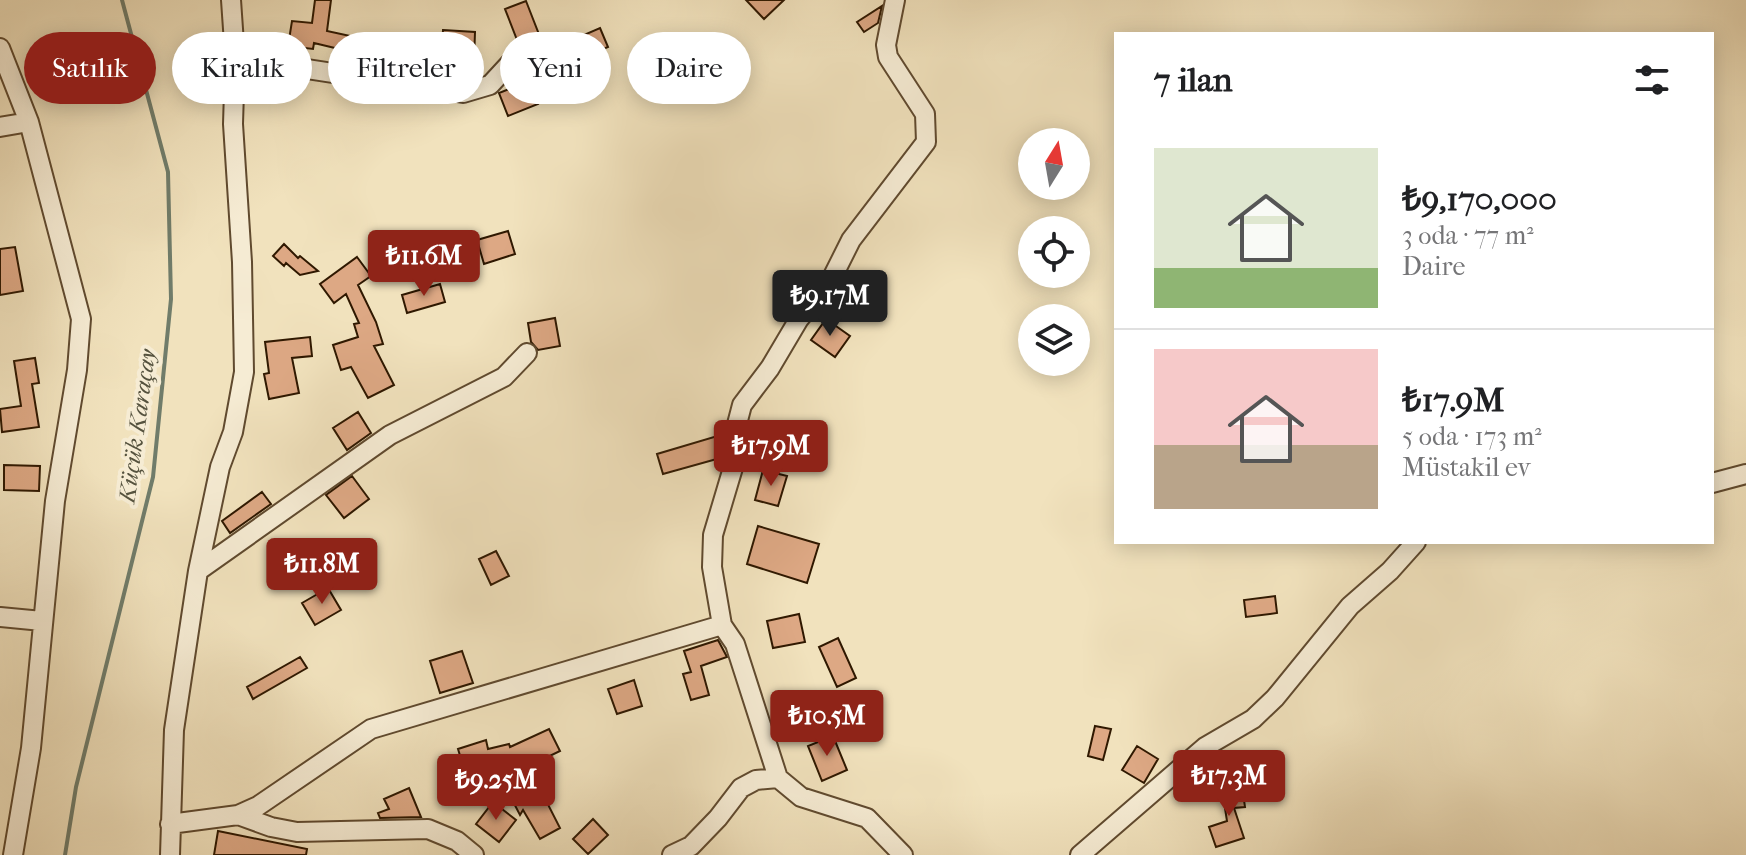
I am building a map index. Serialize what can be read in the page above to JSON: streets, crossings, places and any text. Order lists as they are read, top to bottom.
{
  "water": ["Küçük Karaçay"],
  "north": "top",
  "page": {
    "chip": [
      "Satılık",
      "Kiralık",
      "Filtreler",
      "Yeni",
      "Daire"
    ],
    "heading": "7 ilan",
    "list": [
      {
        "name": "₺9,170,000",
        "note": "3 oda · 77 m² · Daire"
      },
      {
        "name": "₺17.9M",
        "note": "5 oda · 173 m² · Müstakil ev"
      }
    ],
    "price": [
      "₺11.6M",
      "₺9.17M",
      "₺17.9M",
      "₺11.8M",
      "₺10.5M",
      "₺17.3M",
      "₺9.25M"
    ]
  }
}
